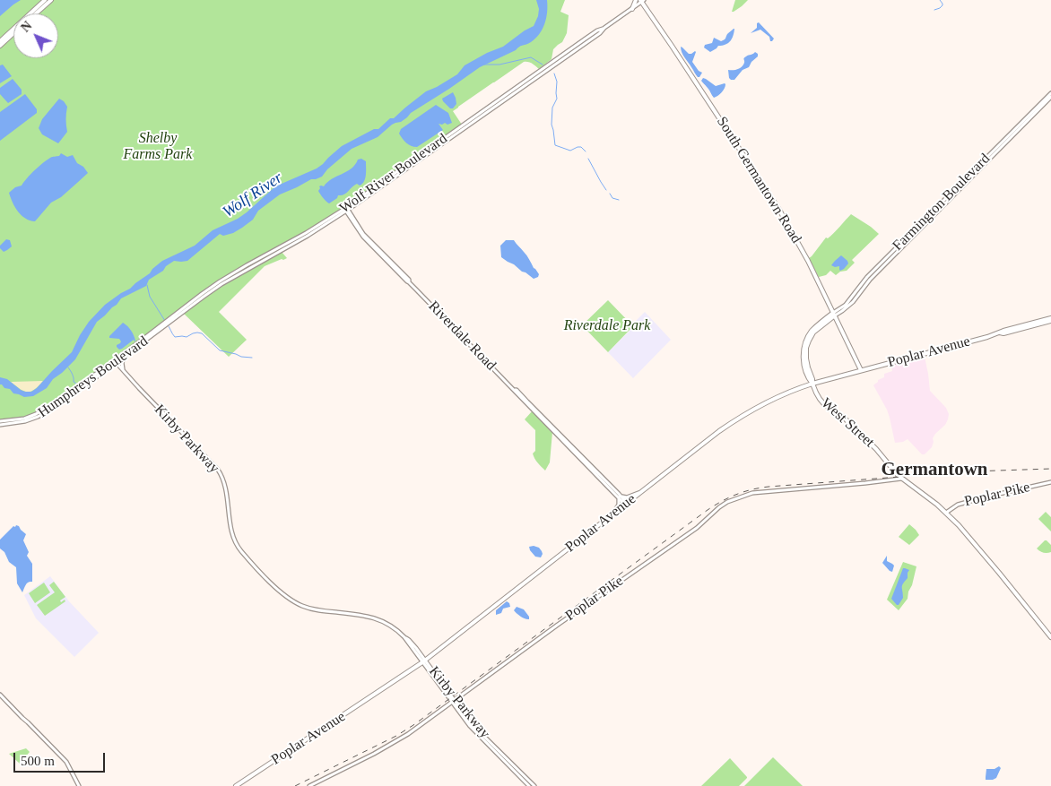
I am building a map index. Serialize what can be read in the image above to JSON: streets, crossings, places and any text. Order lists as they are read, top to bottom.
{
  "streets": {
    "main road": [
      "Wolf River Boulevard",
      "South Germantown Road",
      "Farmington Boulevard",
      "Riverdale Road",
      "Poplar Avenue",
      "Humphreys Boulevard",
      "West Street",
      "Kirby Parkway",
      "Poplar Pike"
    ]
  },
  "crossings": [
    ["Wolf River Boulevard", "South Germantown Road"],
    ["Wolf River Boulevard", "Riverdale Road"],
    ["Wolf River Boulevard", "Humphreys Boulevard"],
    ["South Germantown Road", "Farmington Boulevard"],
    ["South Germantown Road", "Poplar Avenue"],
    ["South Germantown Road", "West Street"],
    ["Farmington Boulevard", "West Street"],
    ["Riverdale Road", "Poplar Avenue"],
    ["Poplar Avenue", "West Street"],
    ["Poplar Avenue", "Kirby Parkway"],
    ["Humphreys Boulevard", "Kirby Parkway"],
    ["West Street", "Poplar Pike"],
    ["Kirby Parkway", "Poplar Pike"]
  ],
  "districts": ["Germantown"],
  "water": ["Wolf River"],
  "parks": ["Shelby Farms Park", "Riverdale Park"],
  "scale_bar": "500 m",
  "north": "top left"
}
